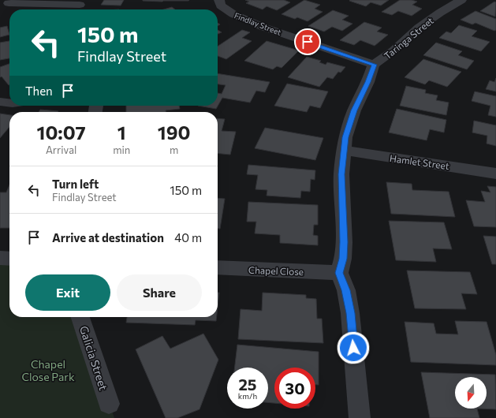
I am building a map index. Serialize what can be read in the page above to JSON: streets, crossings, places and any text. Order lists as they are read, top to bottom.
{
  "streets": {
    "street": [
      "Findlay Street",
      "Taringa Street",
      "Hamlet Street",
      "Chapel Close",
      "Galicia Street"
    ]
  },
  "crossings": [
    ["Findlay Street", "Taringa Street"],
    ["Taringa Street", "Hamlet Street"],
    ["Taringa Street", "Chapel Close"]
  ],
  "parks": ["Chapel Close Park"],
  "north": "bottom",
  "page": {
    "turn": ["150 m", "Findlay Street"],
    "then": "Then",
    "eta": [
      "10:07",
      "Arrival",
      "1",
      "min",
      "190",
      "m"
    ],
    "list": [
      {
        "name": "Turn left",
        "note": "Findlay Street",
        "value": "150 m"
      },
      {
        "name": "Arrive at destination",
        "value": "40 m"
      }
    ],
    "buttons": ["Exit", "Share"],
    "speed": "25 km/h",
    "limit": "30"
  }
}
